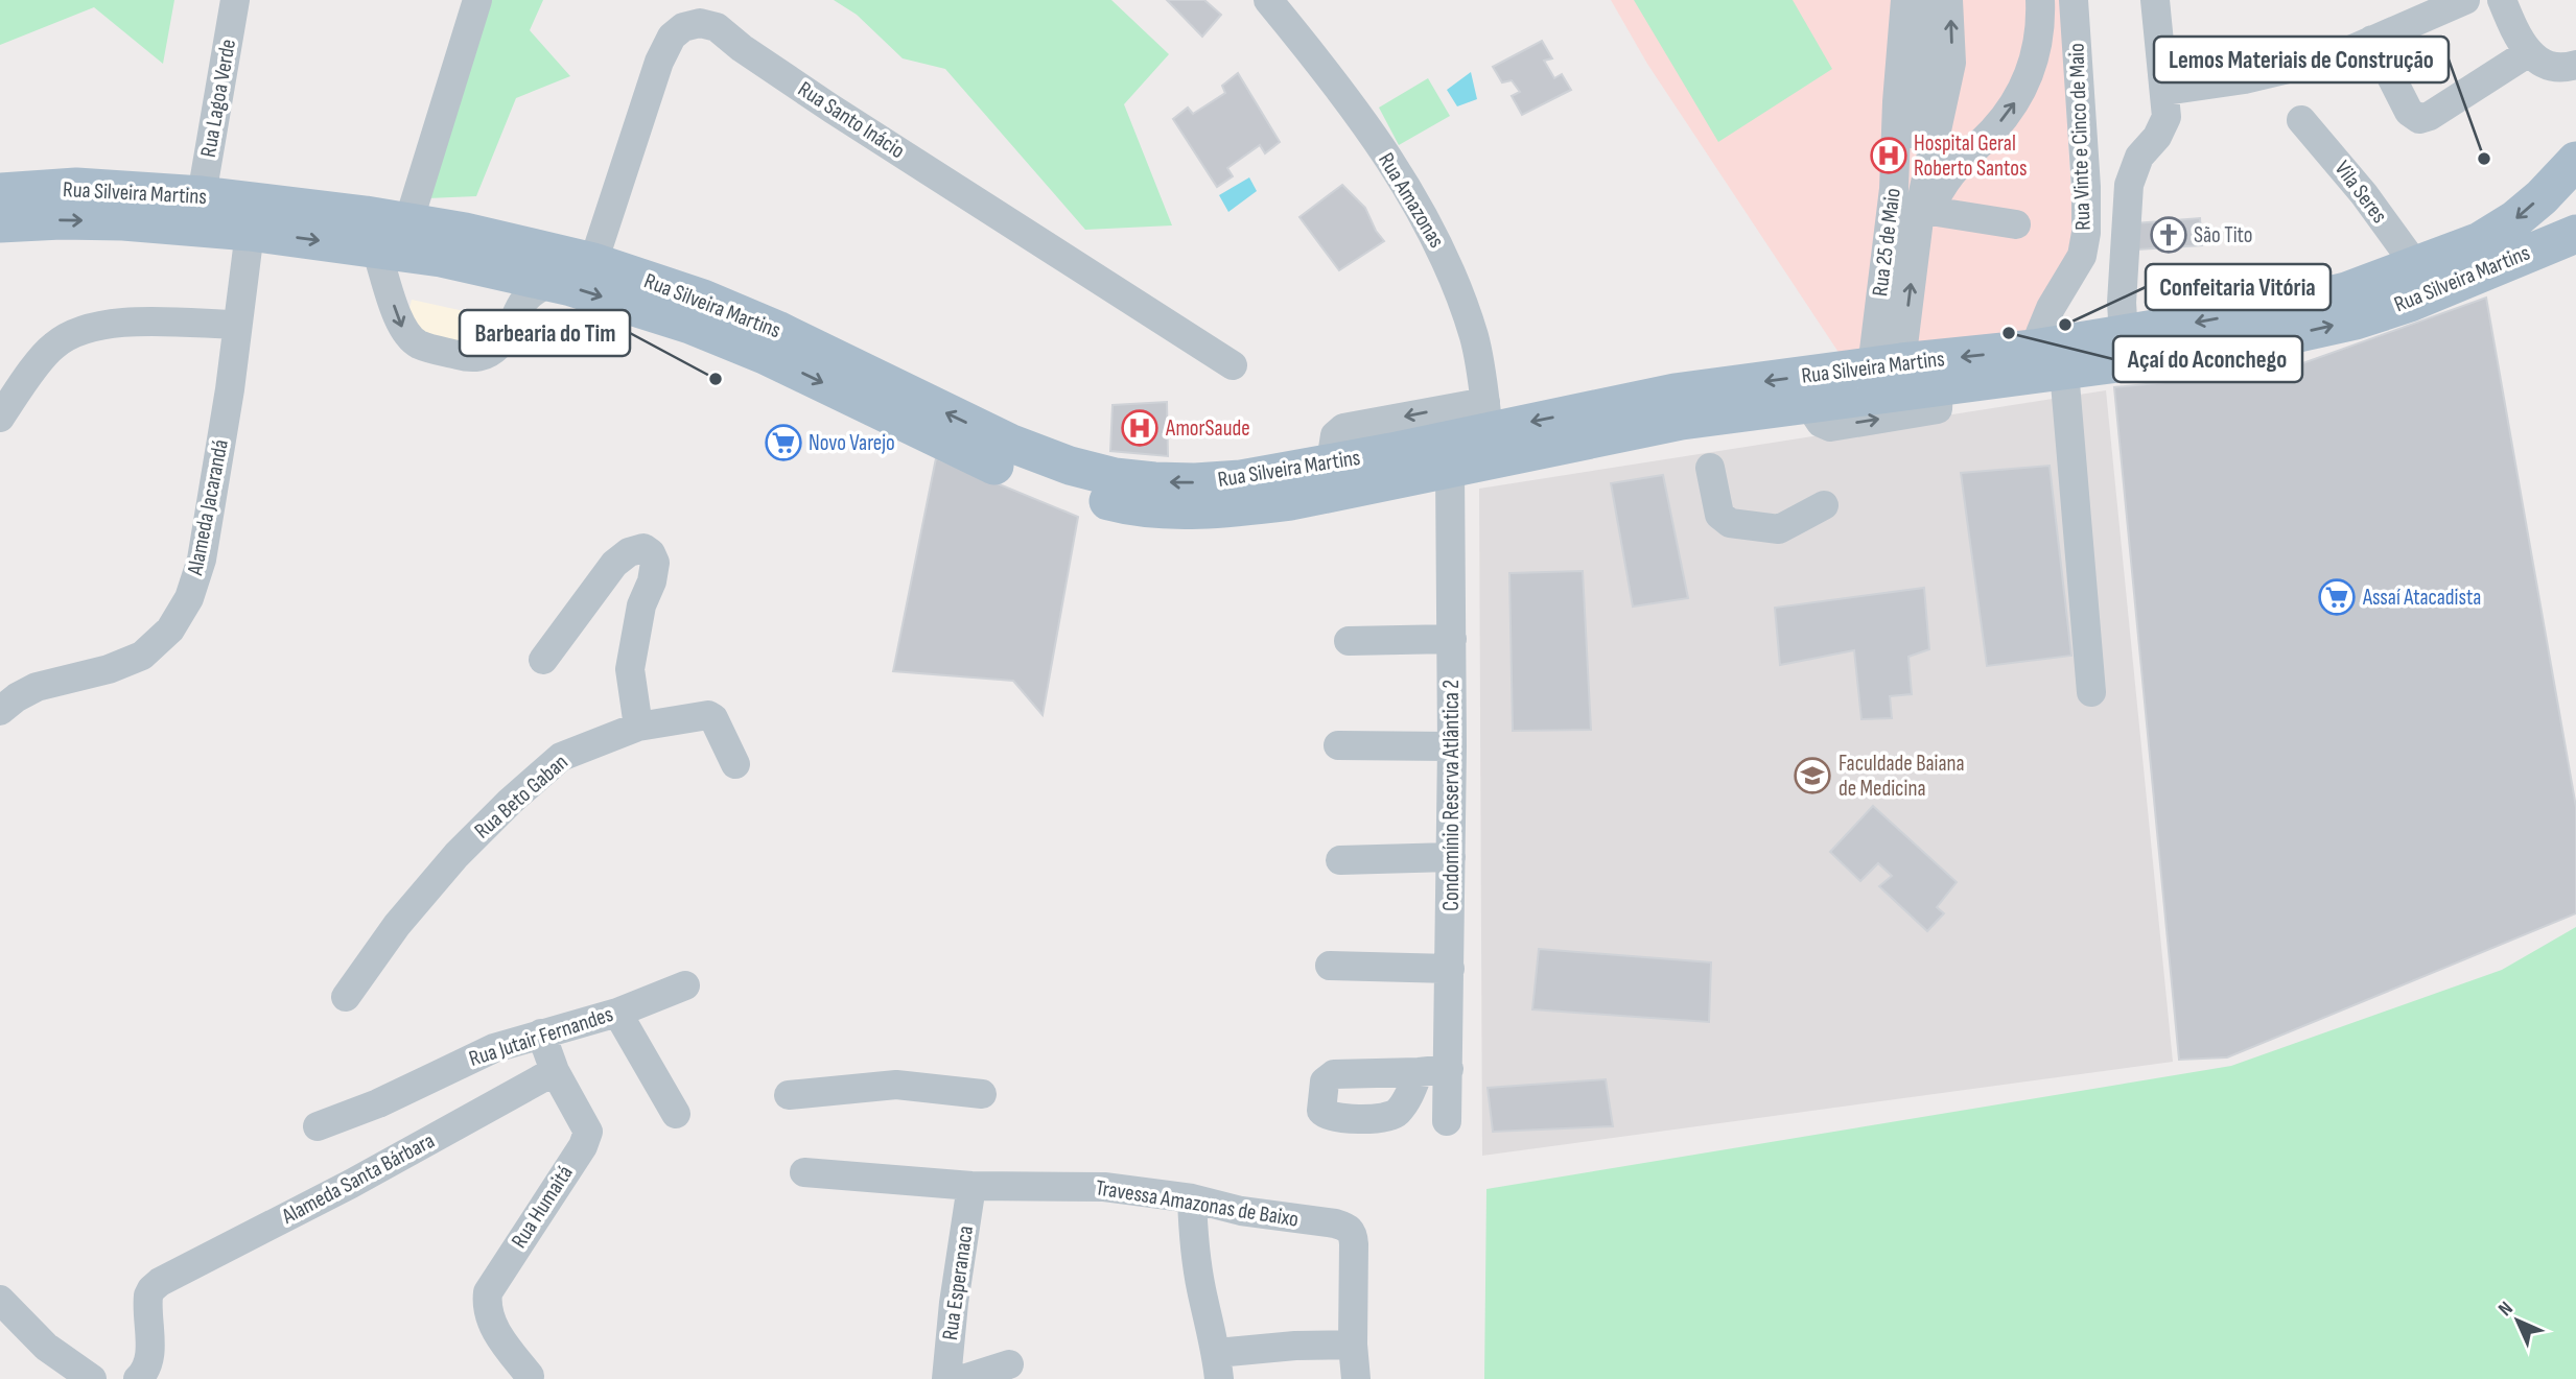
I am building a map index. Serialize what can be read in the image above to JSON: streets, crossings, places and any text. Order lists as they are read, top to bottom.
{
  "streets": {
    "main road": ["Rua Silveira Martins"],
    "street": [
      "Rua Lagoa Verde",
      "Rua Santo Inácio",
      "Rua Vinte e Cinco de Maio",
      "Vila Seres",
      "Rua Amazonas",
      "Rua 25 de Maio",
      "Alameda Jacarandá",
      "Condomínio Reserva Atlântica 2",
      "Rua Beto Gaban",
      "Rua Jutair Fernandes",
      "Alameda Santa Bárbara",
      "Travessa Amazonas de Baixo",
      "Rua Humaitá",
      "Rua Esperanaca"
    ]
  },
  "crossings": [
    ["Rua Lagoa Verde", "Rua Silveira Martins"],
    ["Rua Santo Inácio", "Rua Silveira Martins"],
    ["Rua Vinte e Cinco de Maio", "Rua Silveira Martins"],
    ["Vila Seres", "Rua Silveira Martins"],
    ["Rua Silveira Martins", "Rua Amazonas"],
    ["Rua Silveira Martins", "Rua 25 de Maio"],
    ["Rua Silveira Martins", "Alameda Jacarandá"],
    ["Rua Silveira Martins", "Condomínio Reserva Atlântica 2"],
    ["Rua Jutair Fernandes", "Rua Humaitá"],
    ["Alameda Santa Bárbara", "Rua Humaitá"],
    ["Travessa Amazonas de Baixo", "Rua Esperanaca"]
  ],
  "places": {
    "hospital": ["Hospital Geral Roberto Santos", "AmorSaude"],
    "other": [
      "Lemos Materiais de Construção",
      "Confeitaria Vitória",
      "Açaí do Aconchego",
      "Barbearia do Tim"
    ],
    "church": ["São Tito"],
    "supermarket": ["Novo Varejo", "Assaí Atacadista"],
    "school or university": ["Faculdade Baiana de Medicina"]
  },
  "north": "top left"
}
